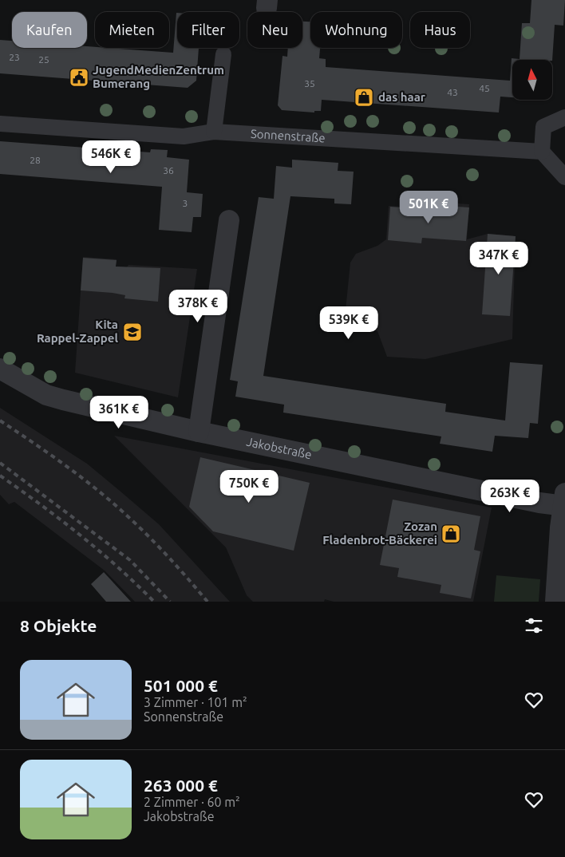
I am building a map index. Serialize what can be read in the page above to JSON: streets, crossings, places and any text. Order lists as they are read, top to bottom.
{
  "streets": {
    "street": ["Sonnenstraße", "Jakobstraße"]
  },
  "places": {
    "public building": ["JugendMedienZentrum Bumerang"],
    "shop": ["das haar", "Zozan Fladenbrot-Bäckerei"],
    "school or university": ["Kita Rappel-Zappel"]
  },
  "house_numbers": [
    "23",
    "25",
    "35",
    "45",
    "43",
    "28",
    "36",
    "3"
  ],
  "north": "top",
  "page": {
    "chip": [
      "Kaufen",
      "Mieten",
      "Filter",
      "Neu",
      "Wohnung",
      "Haus"
    ],
    "price": [
      "546K €",
      "501K €",
      "347K €",
      "378K €",
      "539K €",
      "361K €",
      "750K €",
      "263K €"
    ],
    "heading": "8 Objekte",
    "list": [
      {
        "name": "501 000 €",
        "note": "3 Zimmer · 101 m² · Sonnenstraße"
      },
      {
        "name": "263 000 €",
        "note": "2 Zimmer · 60 m² · Jakobstraße"
      }
    ]
  }
}
